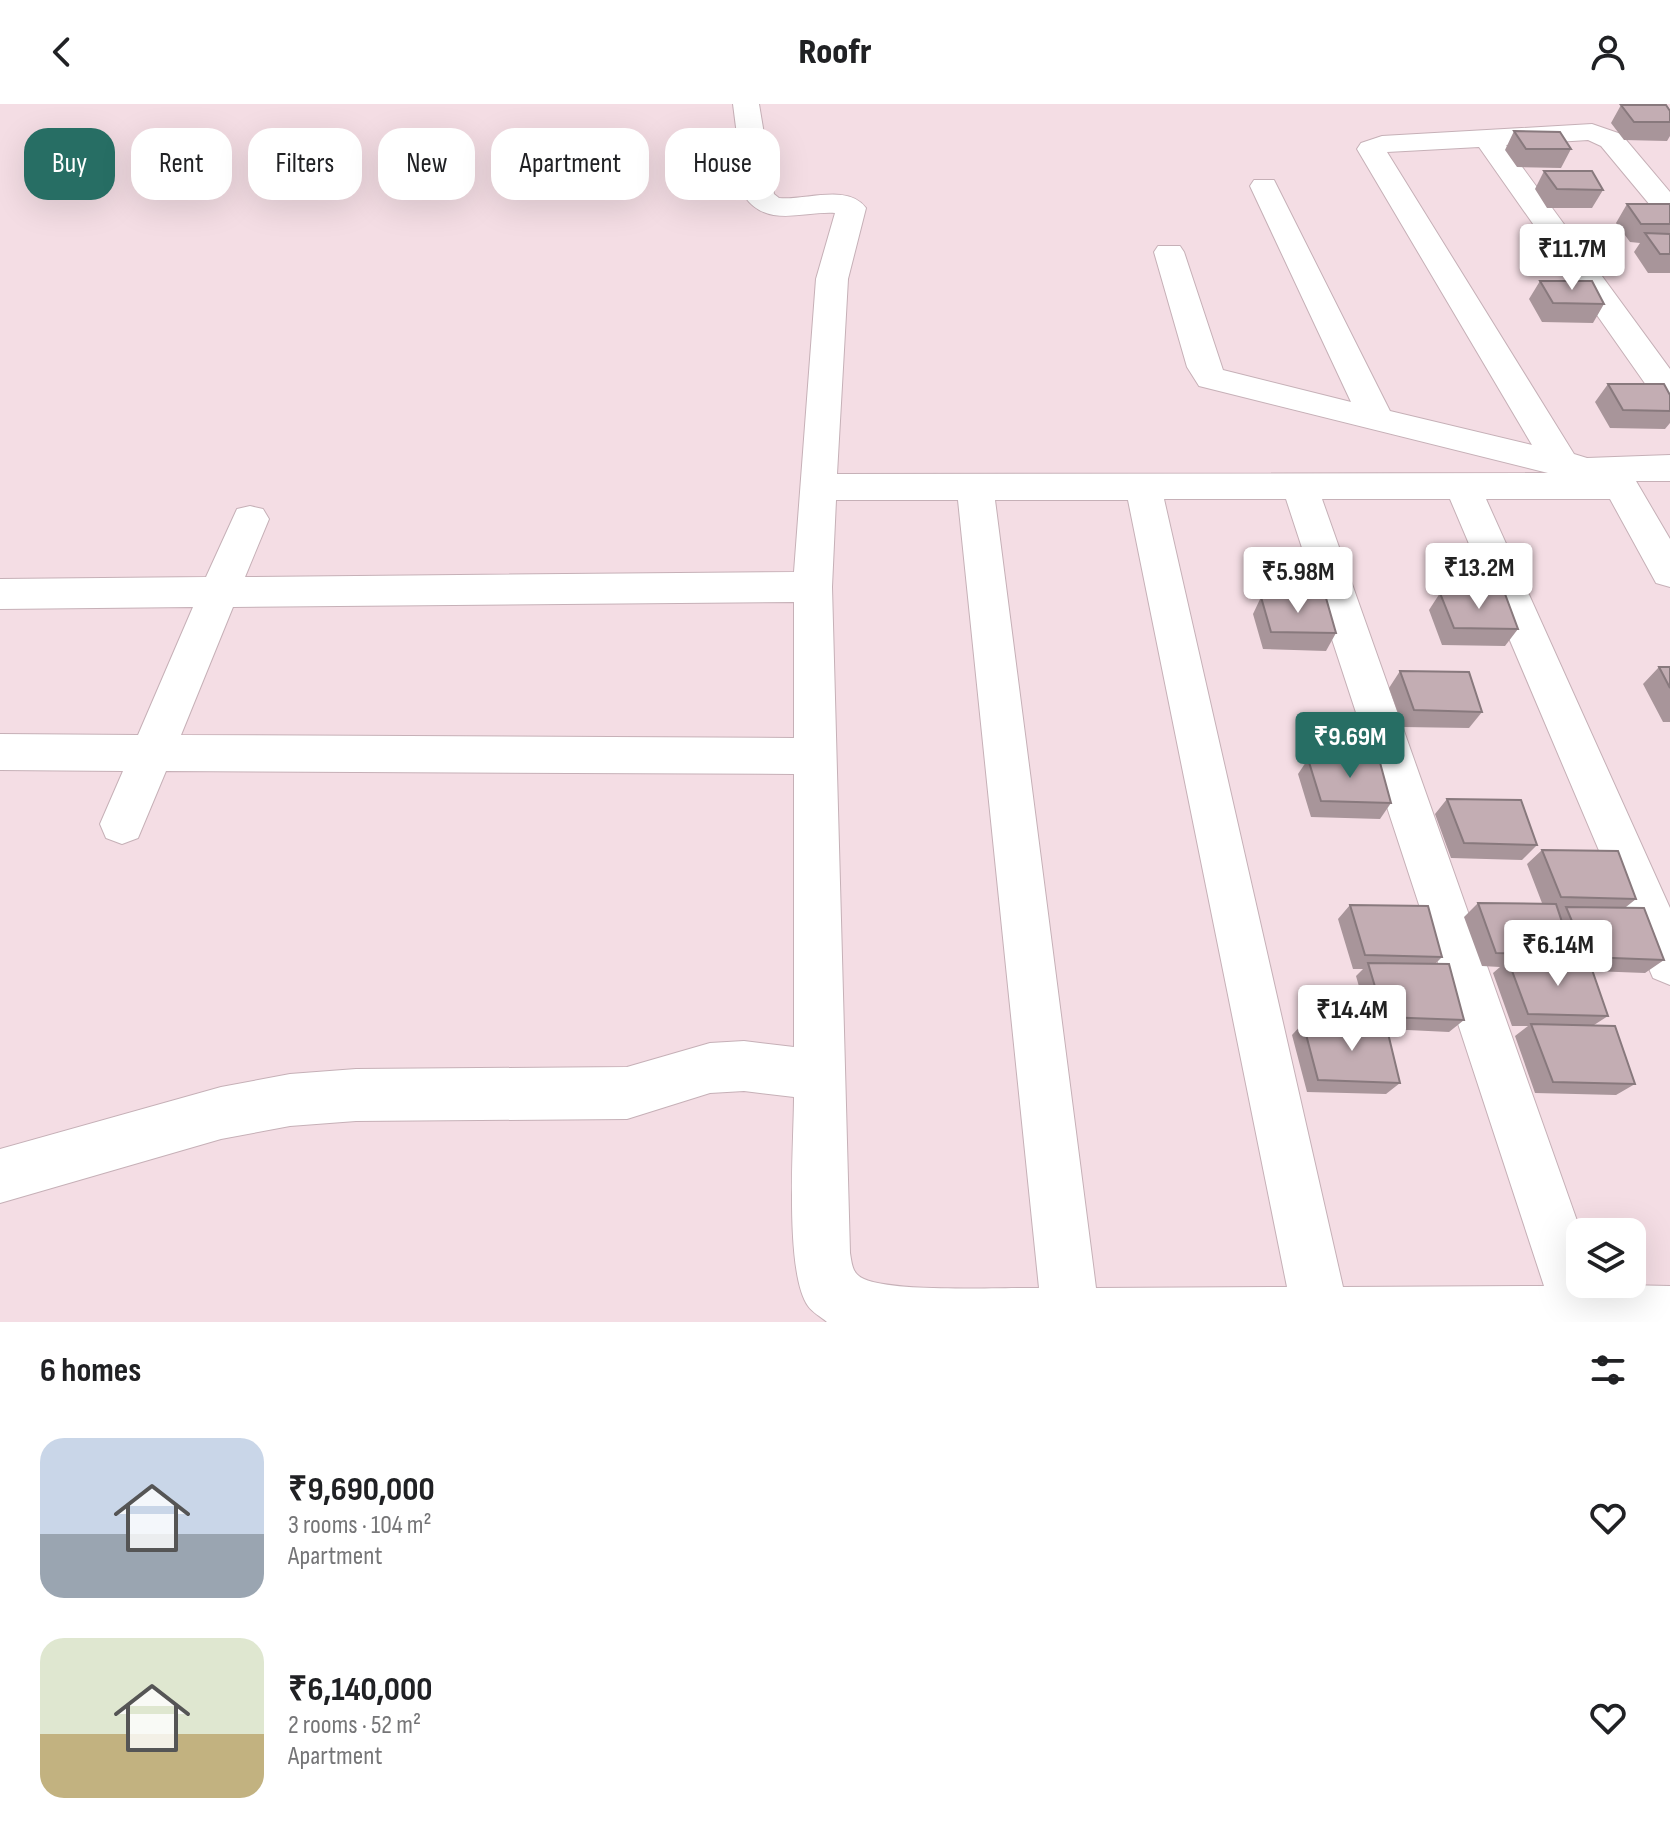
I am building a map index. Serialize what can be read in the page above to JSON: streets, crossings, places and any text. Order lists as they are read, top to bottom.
{
  "page": {
    "header": "Roofr",
    "chip": [
      "Buy",
      "Rent",
      "Filters",
      "New",
      "Apartment",
      "House"
    ],
    "price": [
      "₹11.7M",
      "₹13.2M",
      "₹5.98M",
      "₹9.69M",
      "₹6.14M",
      "₹14.4M"
    ],
    "heading": "6 homes",
    "list": [
      {
        "name": "₹9,690,000",
        "note": "3 rooms · 104 m² · Apartment"
      },
      {
        "name": "₹6,140,000",
        "note": "2 rooms · 52 m² · Apartment"
      }
    ]
  }
}
